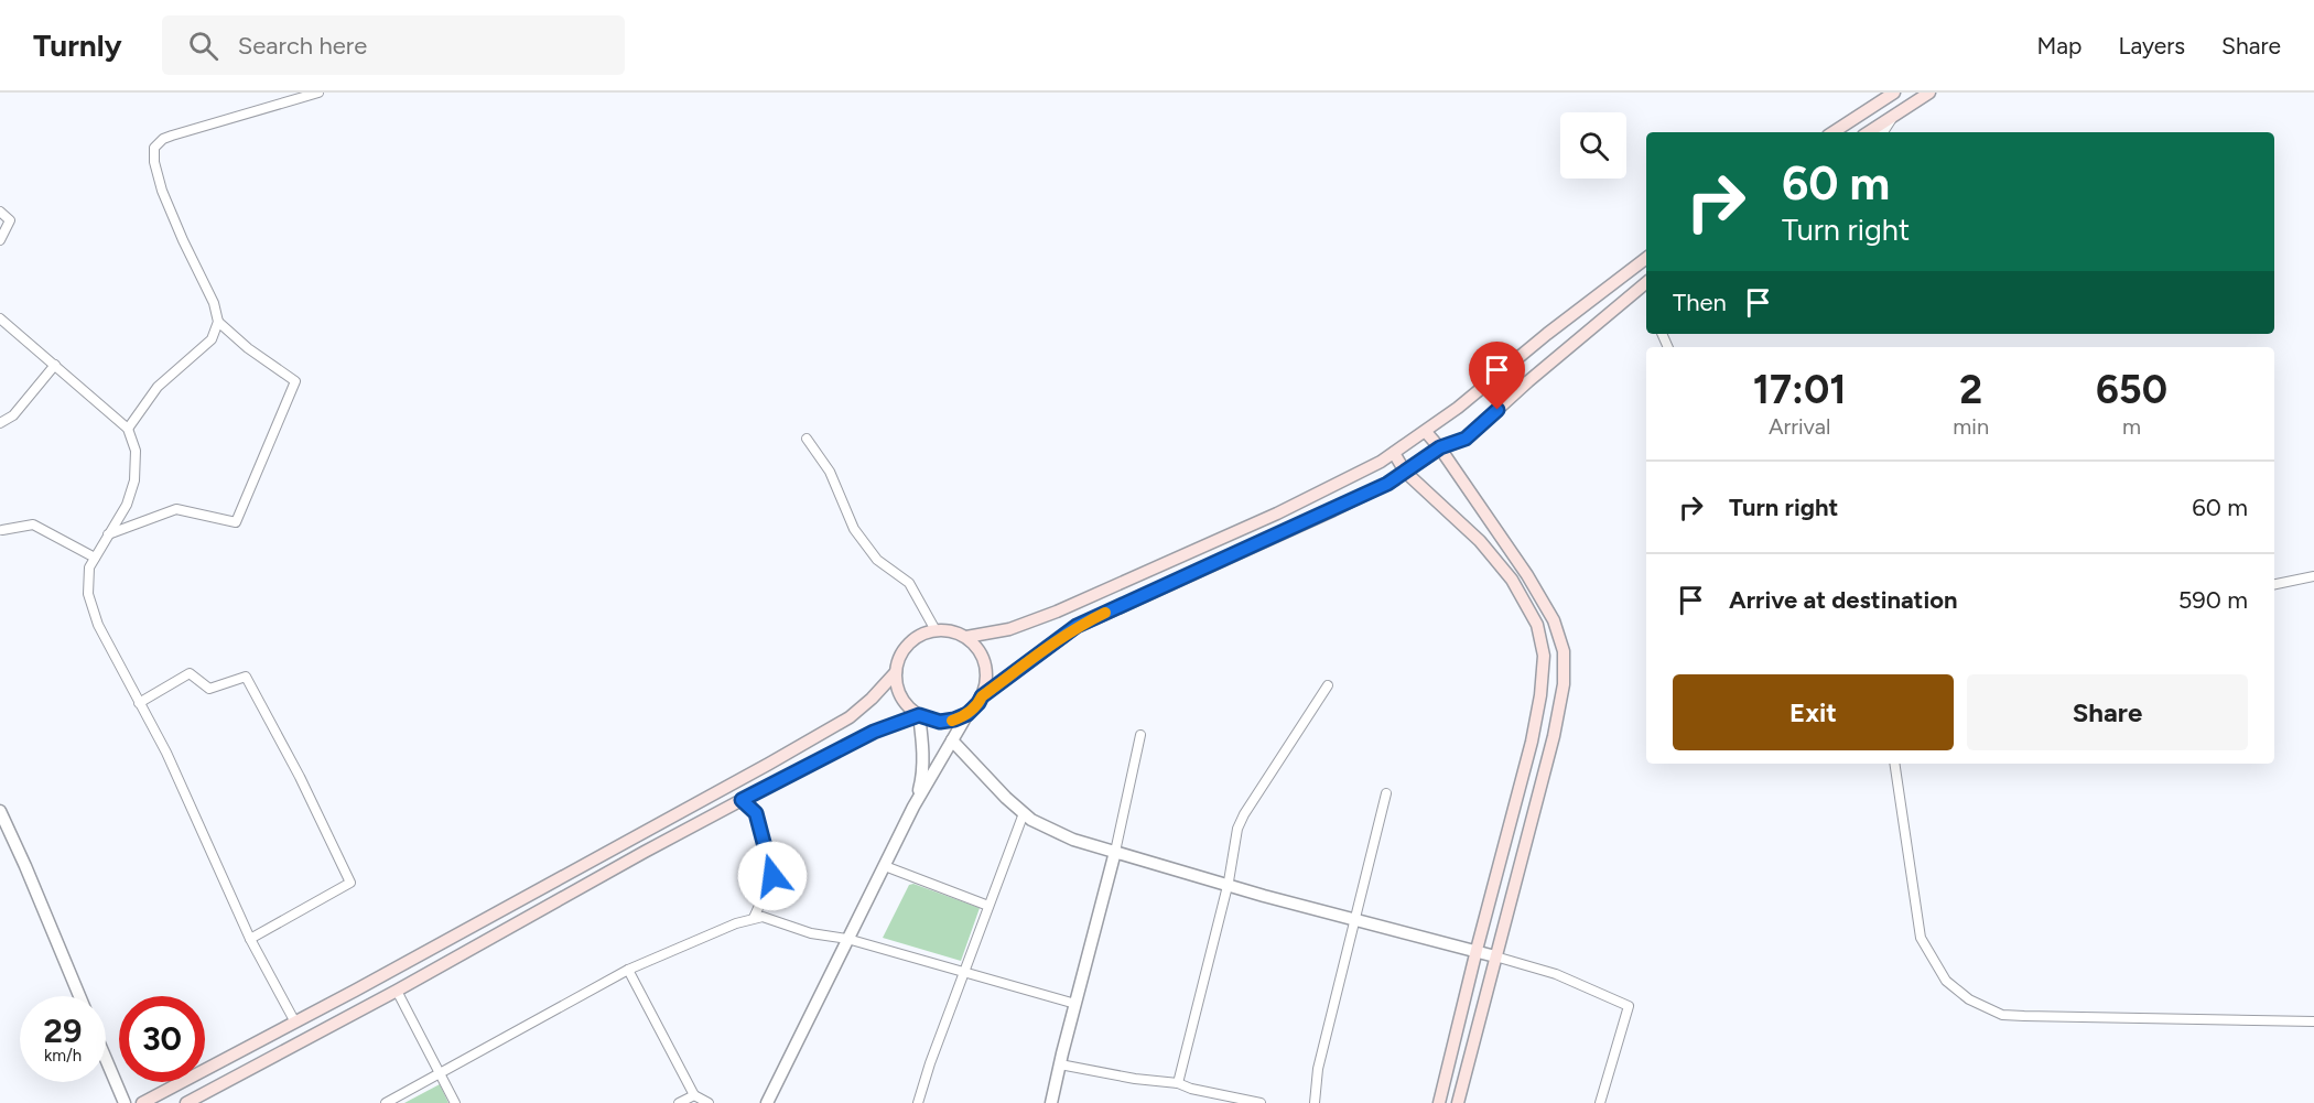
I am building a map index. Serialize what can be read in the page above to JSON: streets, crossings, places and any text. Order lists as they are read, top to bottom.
{
  "page": {
    "header": "Turnly",
    "search": "Search here",
    "nav": ["Map", "Layers", "Share"],
    "turn": ["60 m", "Turn right"],
    "then": "Then",
    "eta": [
      "17:01",
      "Arrival",
      "2",
      "min",
      "650",
      "m"
    ],
    "list": [
      {
        "name": "Turn right",
        "value": "60 m"
      },
      {
        "name": "Arrive at destination",
        "value": "590 m"
      }
    ],
    "buttons": ["Exit", "Share"],
    "speed": "29 km/h",
    "limit": "30"
  }
}
